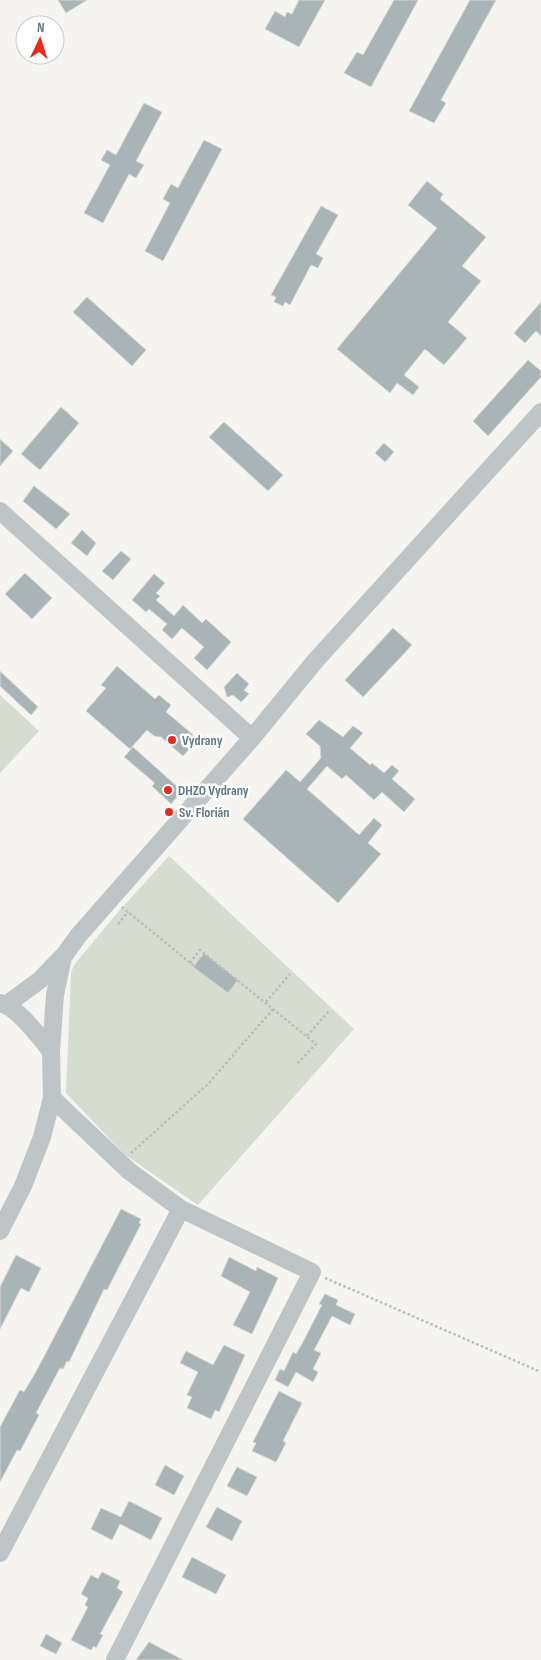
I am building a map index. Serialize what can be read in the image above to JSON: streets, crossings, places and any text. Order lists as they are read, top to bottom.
{
  "places": ["Vydrany", "DHZO Vydrany", "Sv. Florián"],
  "north": "top"
}
